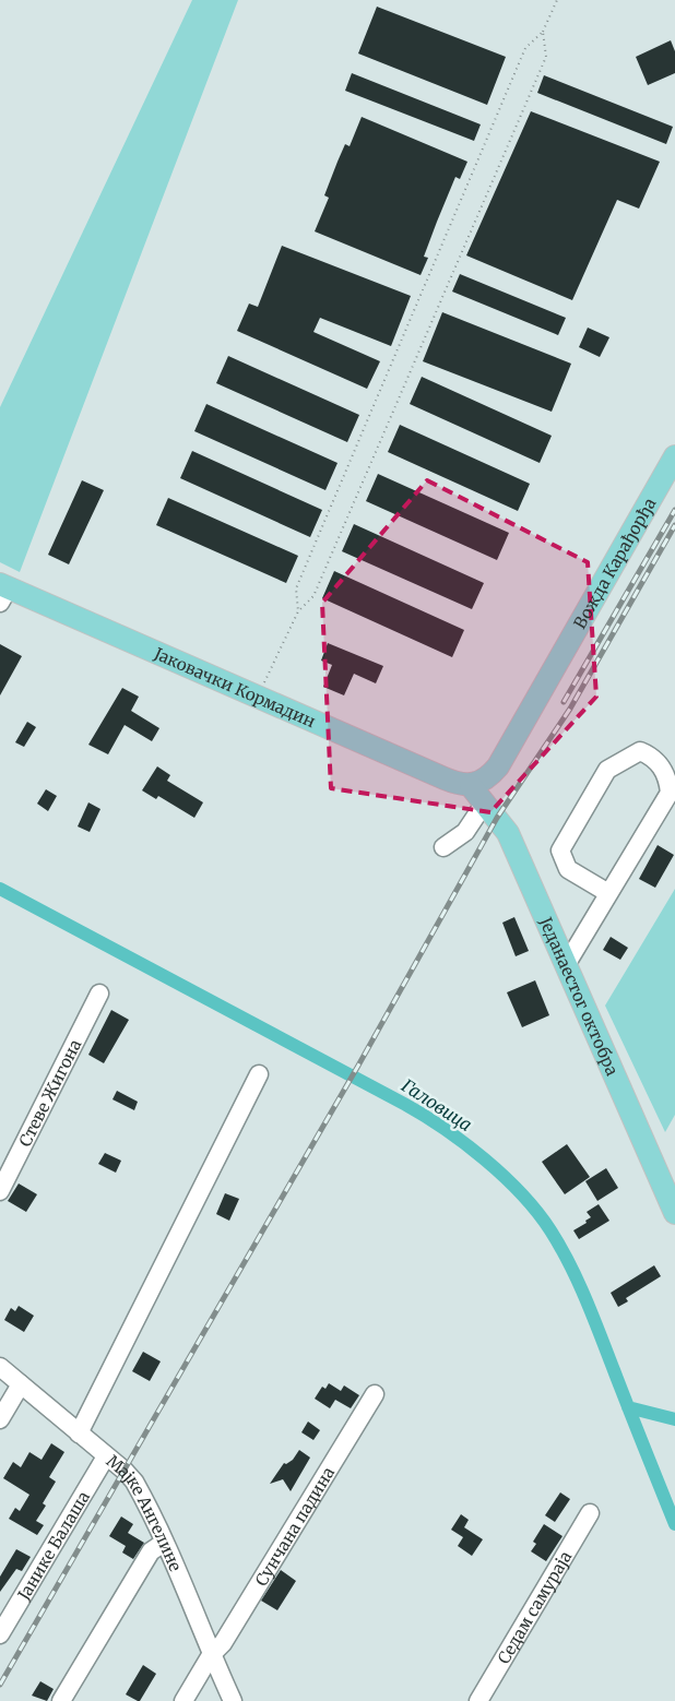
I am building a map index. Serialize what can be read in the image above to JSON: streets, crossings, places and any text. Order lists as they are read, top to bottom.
{
  "streets": {
    "main road": ["Вожда Карађорђа", "Јаковачки Кормадин", "Једанаестог октобра"],
    "street": [
      "Стеве Жигона",
      "Мајке Ангелине",
      "Сунчана падина",
      "Јанике Балаша",
      "Седам самураја"
    ]
  },
  "crossings": [
    ["Вожда Карађорђа", "Јаковачки Кормадин"],
    ["Вожда Карађорђа", "Једанаестог октобра"],
    ["Јаковачки Кормадин", "Једанаестог октобра"],
    ["Мајке Ангелине", "Сунчана падина"],
    ["Мајке Ангелине", "Јанике Балаша"]
  ],
  "water": ["Галовица"]
}
